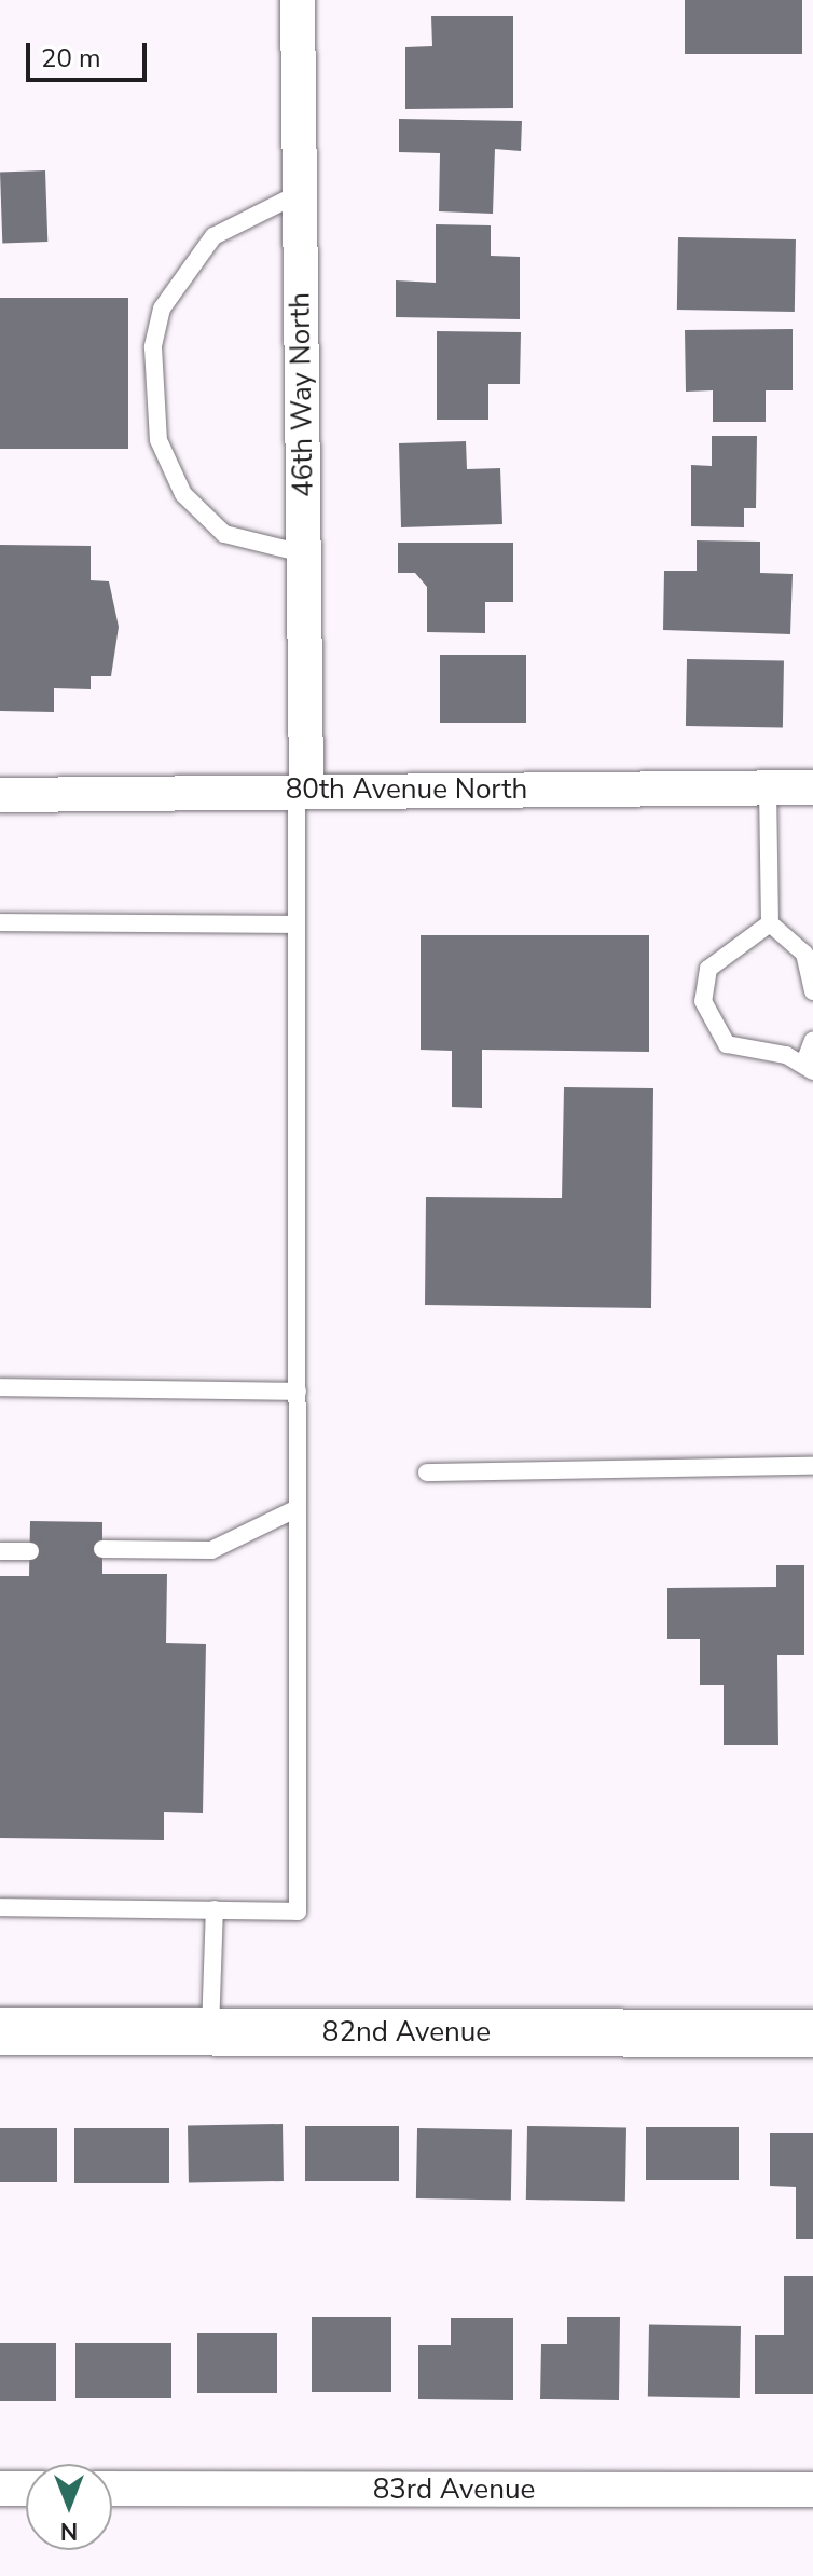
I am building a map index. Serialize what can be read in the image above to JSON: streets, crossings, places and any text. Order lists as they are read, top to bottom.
{
  "streets": {
    "street": [
      "46th Way North",
      "80th Avenue North",
      "82nd Avenue",
      "83rd Avenue"
    ]
  },
  "crossings": [
    ["46th Way North", "80th Avenue North"]
  ],
  "scale_bar": "20 m",
  "north": "bottom"
}
